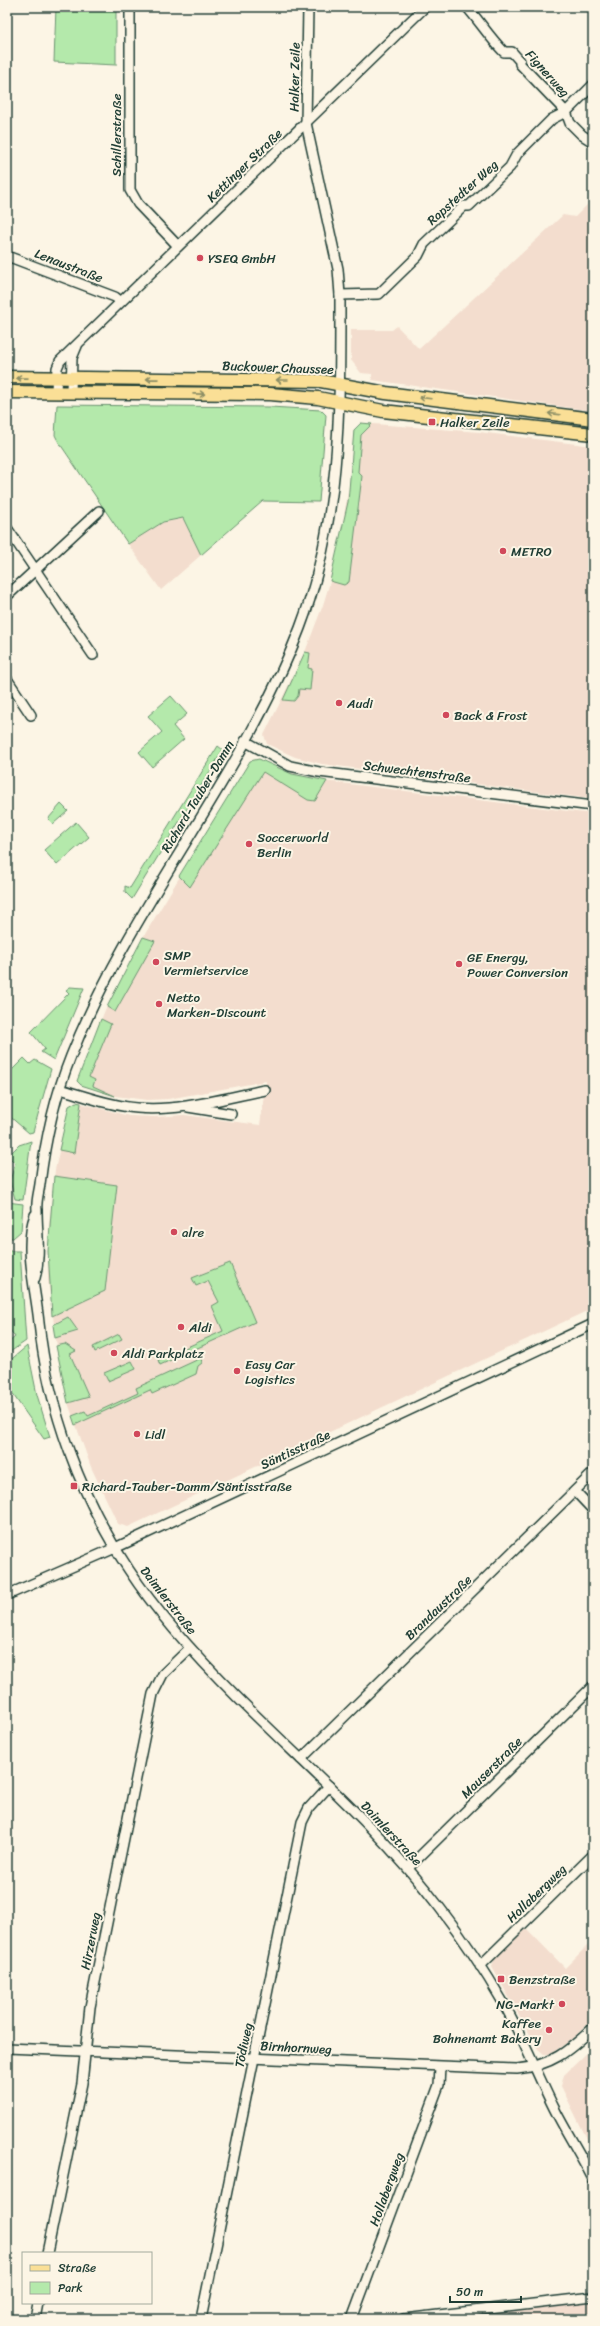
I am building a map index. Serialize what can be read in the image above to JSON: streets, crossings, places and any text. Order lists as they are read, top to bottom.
{
  "streets": {
    "main road": ["Buckower Chaussee"],
    "street": [
      "Fignerweg",
      "Halker Zeile",
      "Schillerstraße",
      "Kettinger Straße",
      "Rapstedter Weg",
      "Lenaustraße",
      "Schwechtenstraße",
      "Richard-Tauber-Damm",
      "Säntisstraße",
      "Daimlerstraße",
      "Brandaustraße",
      "Mauserstraße",
      "Hollabergweg",
      "Hirzerweg",
      "Tödiweg",
      "Birnhornweg"
    ]
  },
  "crossings": [
    ["Fignerweg", "Rapstedter Weg"],
    ["Halker Zeile", "Kettinger Straße"],
    ["Halker Zeile", "Rapstedter Weg"],
    ["Halker Zeile", "Buckower Chaussee"],
    ["Halker Zeile", "Richard-Tauber-Damm"],
    ["Schillerstraße", "Kettinger Straße"],
    ["Kettinger Straße", "Lenaustraße"],
    ["Kettinger Straße", "Buckower Chaussee"],
    ["Buckower Chaussee", "Richard-Tauber-Damm"],
    ["Schwechtenstraße", "Richard-Tauber-Damm"],
    ["Richard-Tauber-Damm", "Säntisstraße"],
    ["Richard-Tauber-Damm", "Daimlerstraße"],
    ["Säntisstraße", "Daimlerstraße"],
    ["Daimlerstraße", "Brandaustraße"],
    ["Daimlerstraße", "Mauserstraße"],
    ["Daimlerstraße", "Hollabergweg"],
    ["Daimlerstraße", "Hirzerweg"],
    ["Daimlerstraße", "Tödiweg"],
    ["Daimlerstraße", "Birnhornweg"],
    ["Hollabergweg", "Birnhornweg"],
    ["Hirzerweg", "Birnhornweg"],
    ["Tödiweg", "Birnhornweg"]
  ],
  "places": {
    "other": [
      "YSEQ GmbH",
      "METRO",
      "Audi",
      "Back & Frost",
      "Soccerworld Berlin",
      "SMP Vermietservice",
      "GE Energy, Power Conversion",
      "Netto Marken-Discount",
      "alre",
      "Aldi",
      "Aldi Parkplatz",
      "Easy Car Logistics",
      "Lidl",
      "NG-Markt",
      "Kaffee Bohnenamt Bakery"
    ],
    "transit": ["Halker Zeile", "Richard-Tauber-Damm/Säntisstraße", "Benzstraße"]
  },
  "legend": ["Straße", "Park"],
  "scale_bar": "50 m"
}
